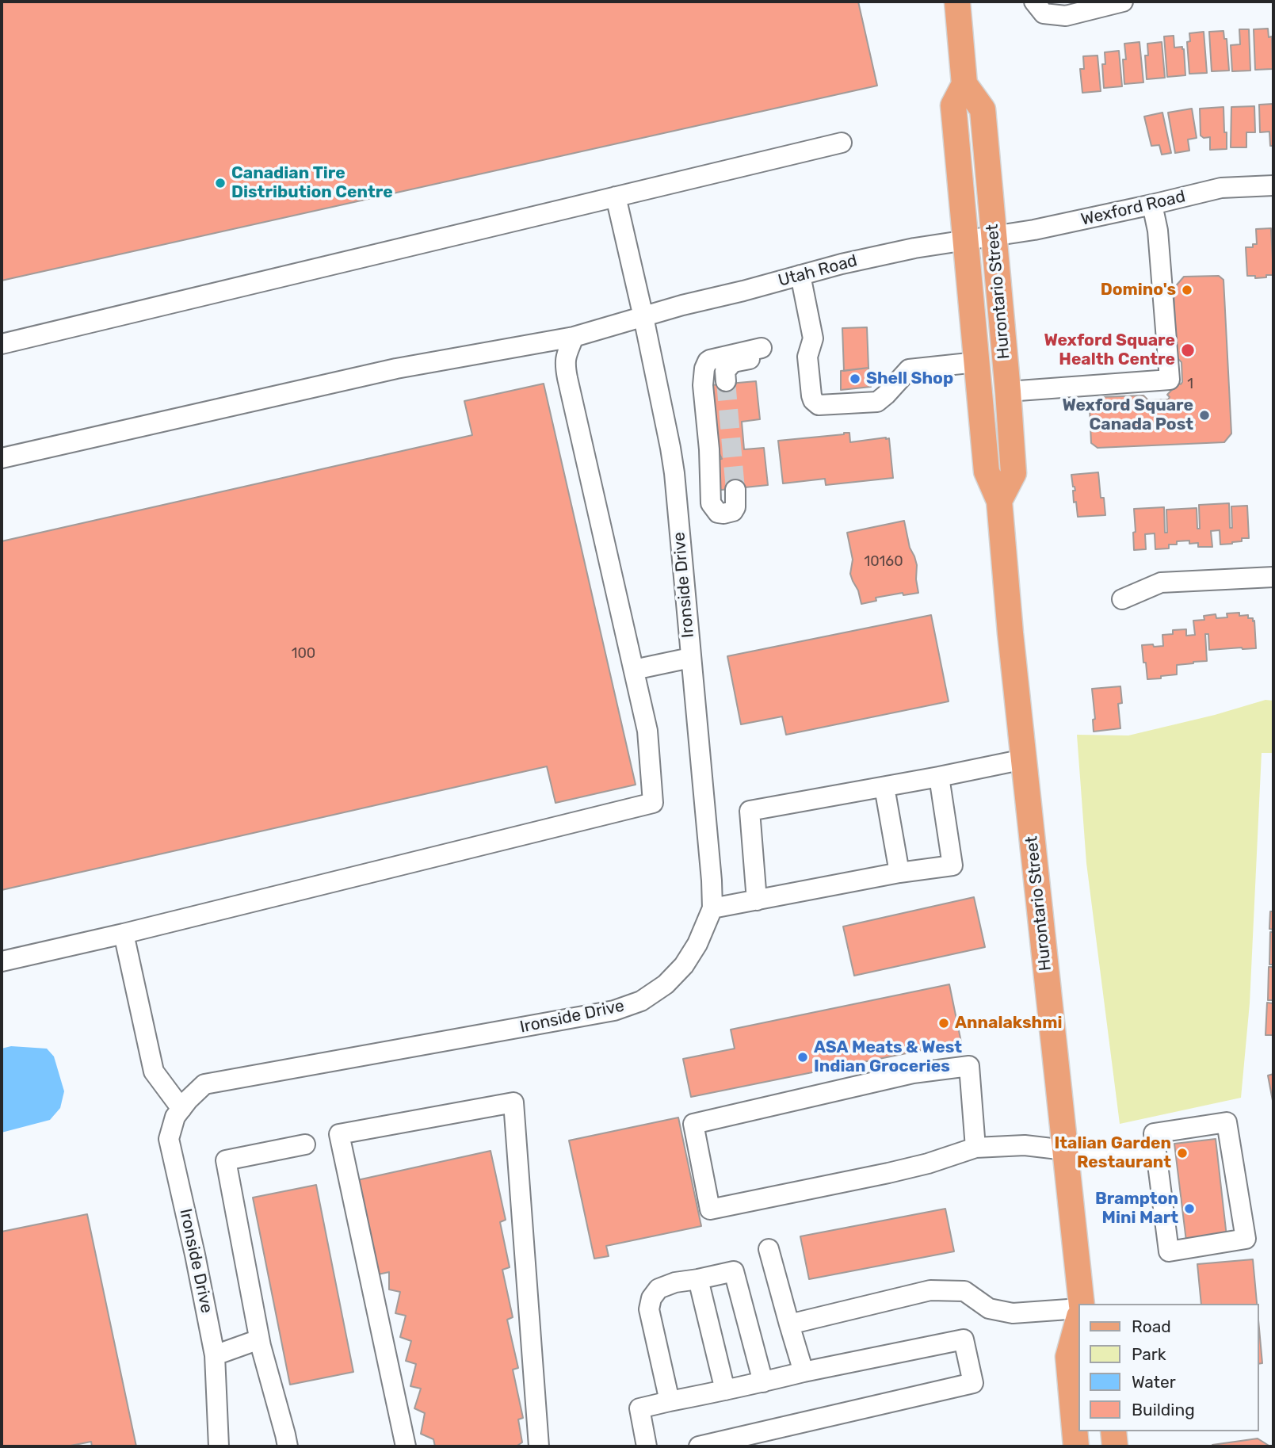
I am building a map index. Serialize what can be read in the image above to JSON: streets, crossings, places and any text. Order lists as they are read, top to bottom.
{
  "streets": {
    "main road": ["Hurontario Street"],
    "street": ["Wexford Road", "Utah Road", "Ironside Drive"]
  },
  "crossings": [
    ["Wexford Road", "Utah Road"],
    ["Wexford Road", "Hurontario Street"],
    ["Utah Road", "Hurontario Street"],
    ["Utah Road", "Ironside Drive"]
  ],
  "places": [
    "Canadian Tire Distribution Centre",
    "Domino's",
    "Wexford Square Health Centre",
    "Shell Shop",
    "Wexford Square Canada Post",
    "Annalakshmi",
    "ASA Meats & West Indian Groceries",
    "Italian Garden Restaurant",
    "Brampton Mini Mart"
  ],
  "house_numbers": ["1", "10160", "100"],
  "legend": [
    "Road",
    "Park",
    "Water",
    "Building"
  ]
}
